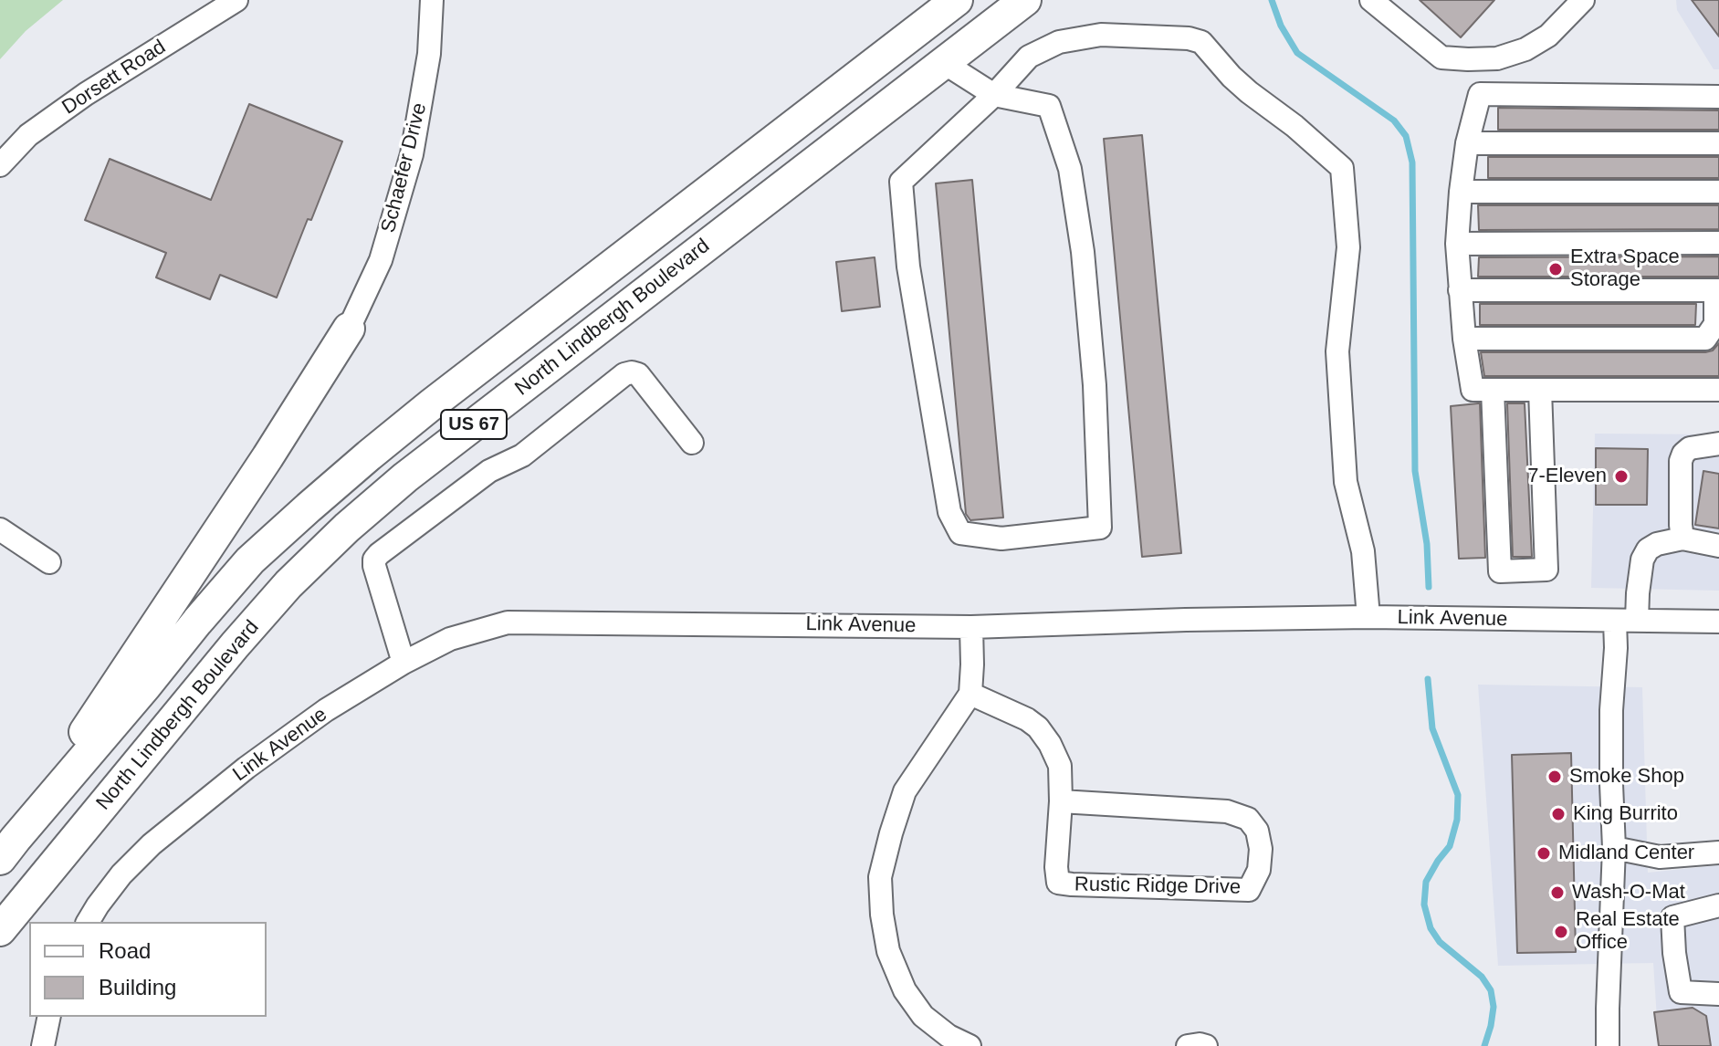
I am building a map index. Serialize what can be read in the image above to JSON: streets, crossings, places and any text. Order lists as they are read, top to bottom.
{
  "streets": {
    "highway": ["North Lindbergh Boulevard", "US 67"],
    "street": [
      "Dorsett Road",
      "Schaefer Drive",
      "Link Avenue",
      "Rustic Ridge Drive"
    ]
  },
  "places": [
    "Extra Space Storage",
    "7-Eleven",
    "Smoke Shop",
    "King Burrito",
    "Midland Center",
    "Wash-O-Mat",
    "Real Estate Office"
  ],
  "legend": ["Road", "Building"]
}
